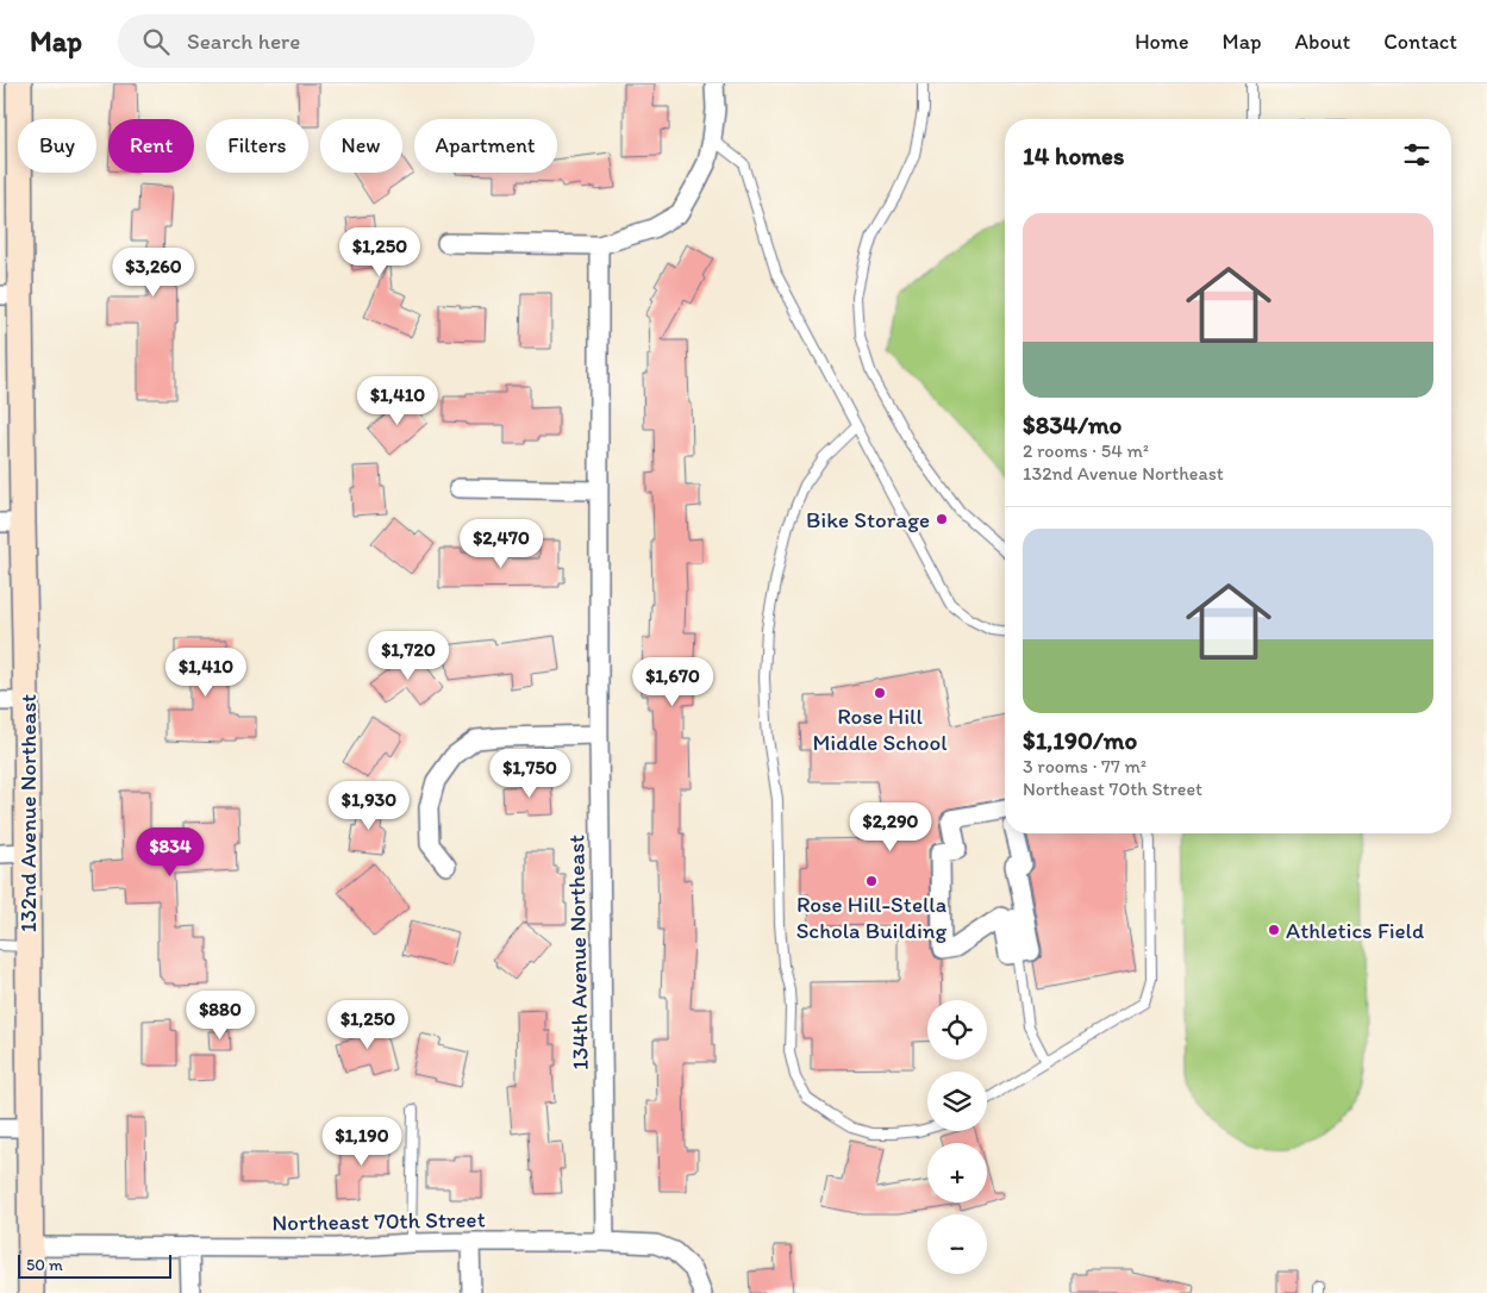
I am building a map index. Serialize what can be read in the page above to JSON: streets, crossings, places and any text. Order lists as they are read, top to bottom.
{
  "streets": {
    "main road": ["132nd Avenue Northeast"],
    "street": ["134th Avenue Northeast", "Northeast 70th Street"]
  },
  "crossings": [
    ["132nd Avenue Northeast", "Northeast 70th Street"],
    ["134th Avenue Northeast", "Northeast 70th Street"]
  ],
  "places": [
    "Bike Storage",
    "Rose Hill Middle School",
    "Rose Hill-Stella Schola Building",
    "Athletics Field"
  ],
  "scale_bar": "50 m",
  "page": {
    "header": "Map",
    "search": "Search here",
    "nav": [
      "Home",
      "Map",
      "About",
      "Contact"
    ],
    "chip": [
      "Buy",
      "Rent",
      "Filters",
      "New",
      "Apartment"
    ],
    "heading": "14 homes",
    "list": [
      {
        "name": "$834/mo",
        "note": "2 rooms · 54 m² · 132nd Avenue Northeast"
      },
      {
        "name": "$1,190/mo",
        "note": "3 rooms · 77 m² · Northeast 70th Street"
      }
    ],
    "price": [
      "$1,250",
      "$3,260",
      "$1,410",
      "$2,470",
      "$1,720",
      "$1,410",
      "$1,670",
      "$1,750",
      "$1,930",
      "$2,290",
      "$834",
      "$880",
      "$1,250",
      "$1,190"
    ],
    "map_buttons": ["+", "−"],
    "scale": "50 m"
  }
}
